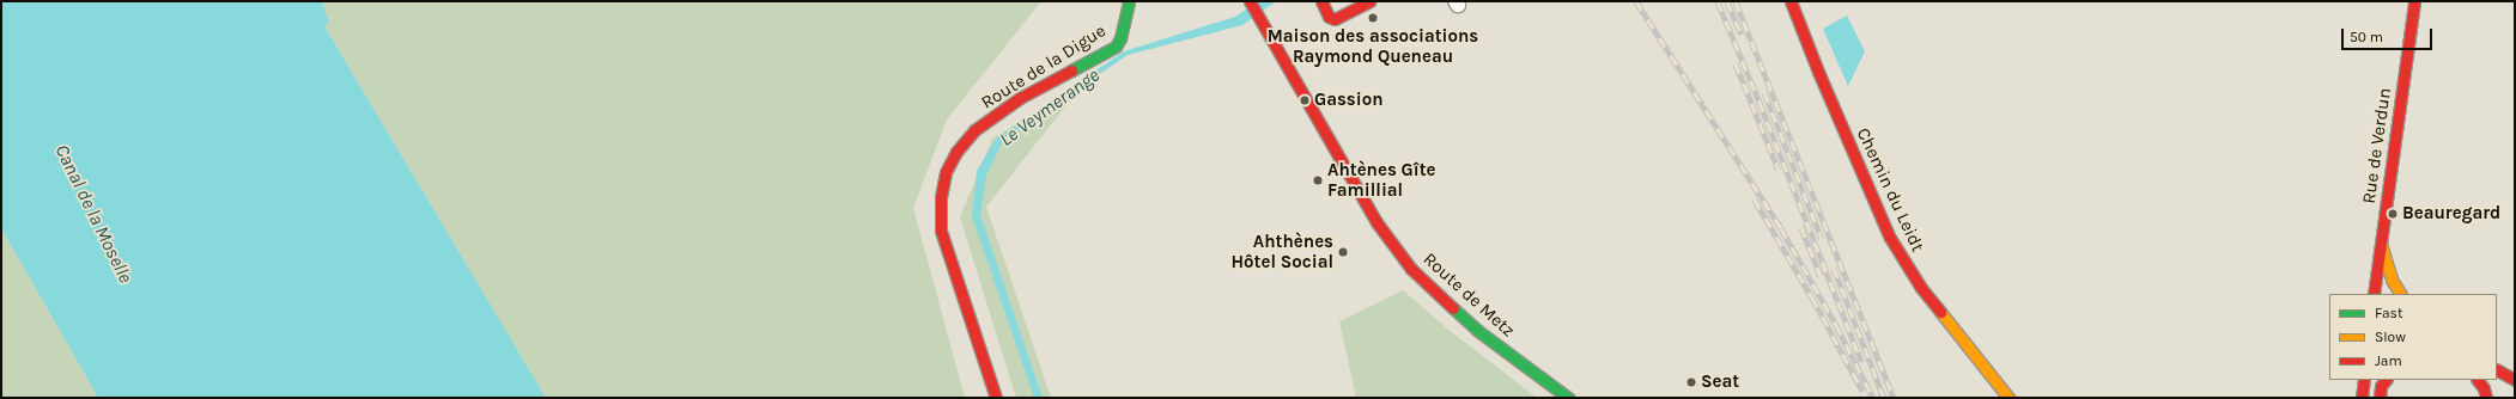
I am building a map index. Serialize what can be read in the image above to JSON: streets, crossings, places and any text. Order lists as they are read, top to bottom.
{
  "streets": {
    "main road": [
      "Route de la Digue",
      "Rue de Verdun",
      "Chemin du Leidt",
      "Route de Metz"
    ]
  },
  "water": ["Le Veymerange", "Canal de la Moselle"],
  "places": [
    "Maison des associations Raymond Queneau",
    "Gassion",
    "Ahtènes Gîte Famillial",
    "Beauregard",
    "Ahthènes Hôtel Social",
    "Seat"
  ],
  "legend": ["Fast", "Slow", "Jam"],
  "scale_bar": "50 m"
}
